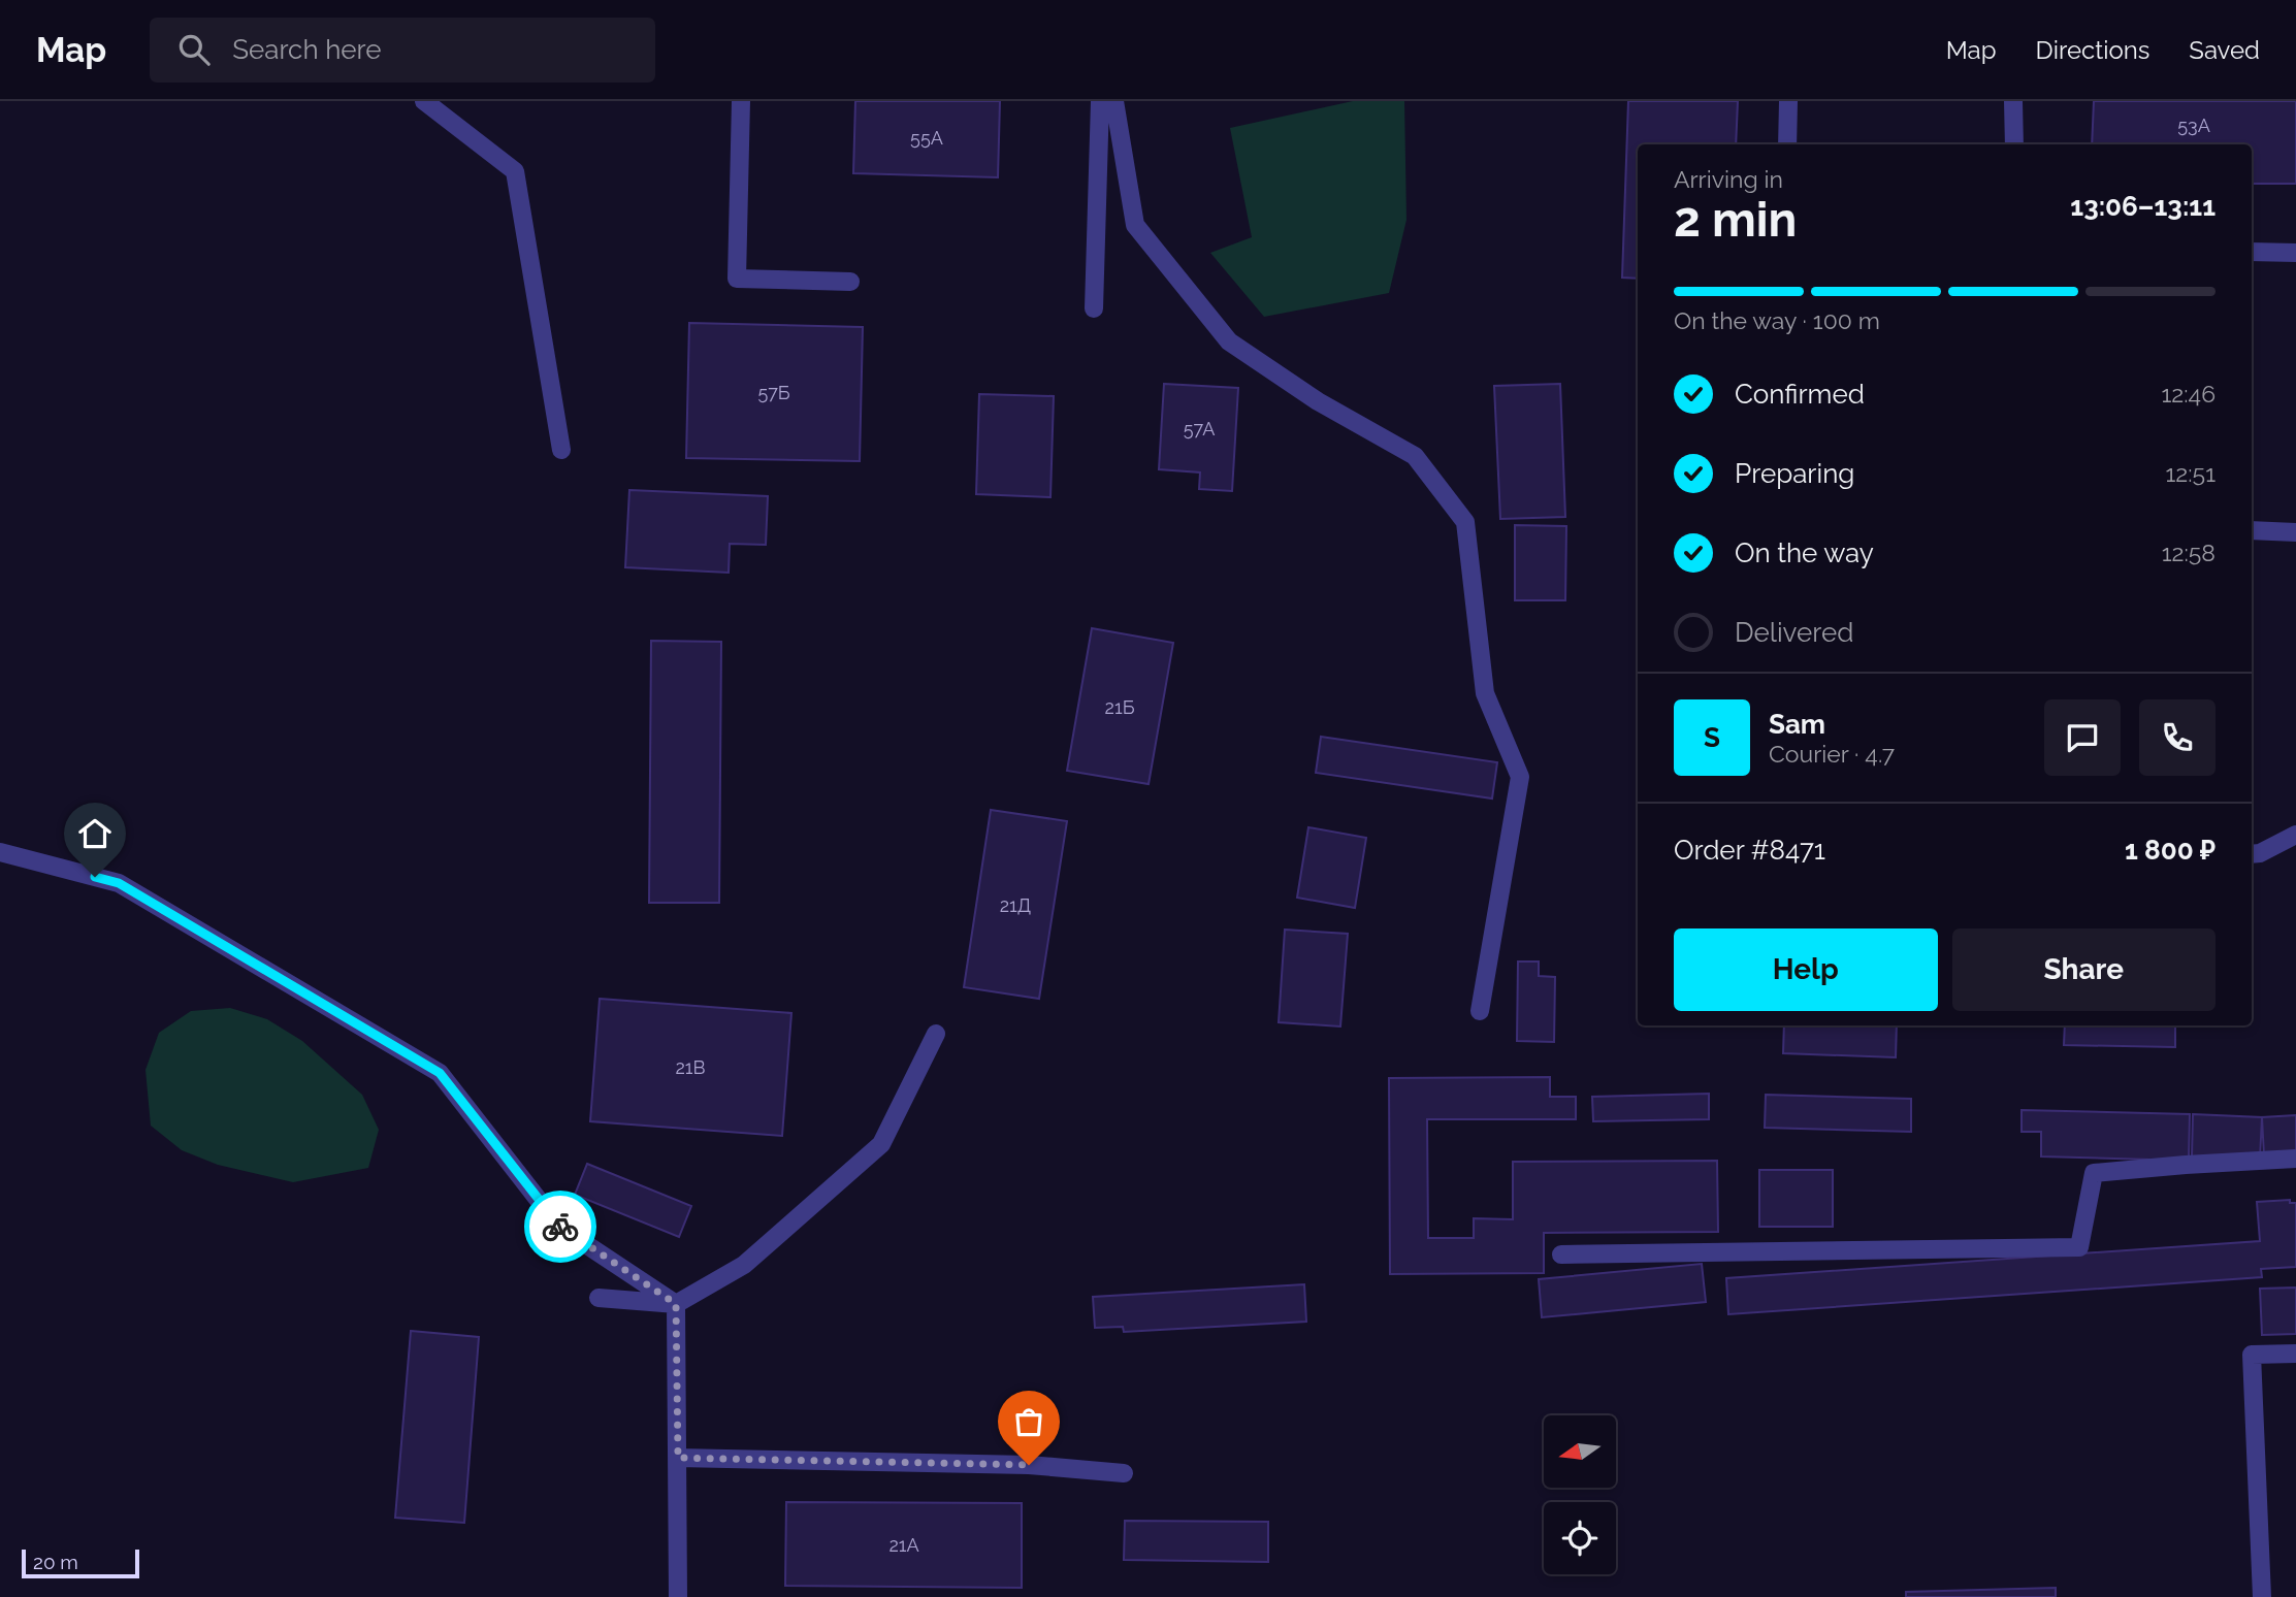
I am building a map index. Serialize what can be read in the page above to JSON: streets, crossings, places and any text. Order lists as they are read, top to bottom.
{
  "house_numbers": [
    "53А",
    "55А",
    "57Б",
    "57А",
    "21Б",
    "21Д",
    "21В",
    "21А"
  ],
  "scale_bar": "20 m",
  "north": "left",
  "page": {
    "header": "Map",
    "search": "Search here",
    "nav": ["Map", "Directions", "Saved"],
    "heading": ["2 min", "Arriving in", "13:06–13:11"],
    "panel": [
      "Sam",
      "Courier · 4.7",
      "Order #8471",
      "1 800 ₽"
    ],
    "bar": "On the way · 100 m",
    "list": [
      ["Confirmed", "12:46"],
      ["Preparing", "12:51"],
      ["On the way", "12:58"],
      "Delivered"
    ],
    "round": "S",
    "buttons": ["Help", "Share"],
    "scale": "20 m"
  }
}
